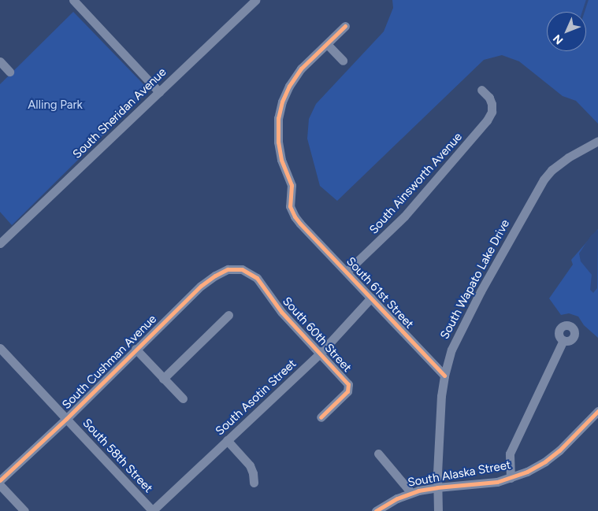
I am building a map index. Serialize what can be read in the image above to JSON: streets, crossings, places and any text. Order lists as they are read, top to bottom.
{
  "streets": {
    "street": [
      "South Sheridan Avenue",
      "South Ainsworth Avenue",
      "South Wapato Lake Drive",
      "South 61st Street",
      "South 60th Street",
      "South Cushman Avenue",
      "South Asotin Street",
      "South 58th Street",
      "South Alaska Street"
    ]
  },
  "crossings": [
    ["South Ainsworth Avenue", "South 61st Street"],
    ["South Wapato Lake Drive", "South 61st Street"],
    ["South Wapato Lake Drive", "South Alaska Street"],
    ["South 61st Street", "South Asotin Street"],
    ["South 60th Street", "South Cushman Avenue"],
    ["South 60th Street", "South Asotin Street"],
    ["South Cushman Avenue", "South 58th Street"],
    ["South Asotin Street", "South 58th Street"]
  ],
  "parks": ["Alling Park"],
  "north": "bottom left"
}
